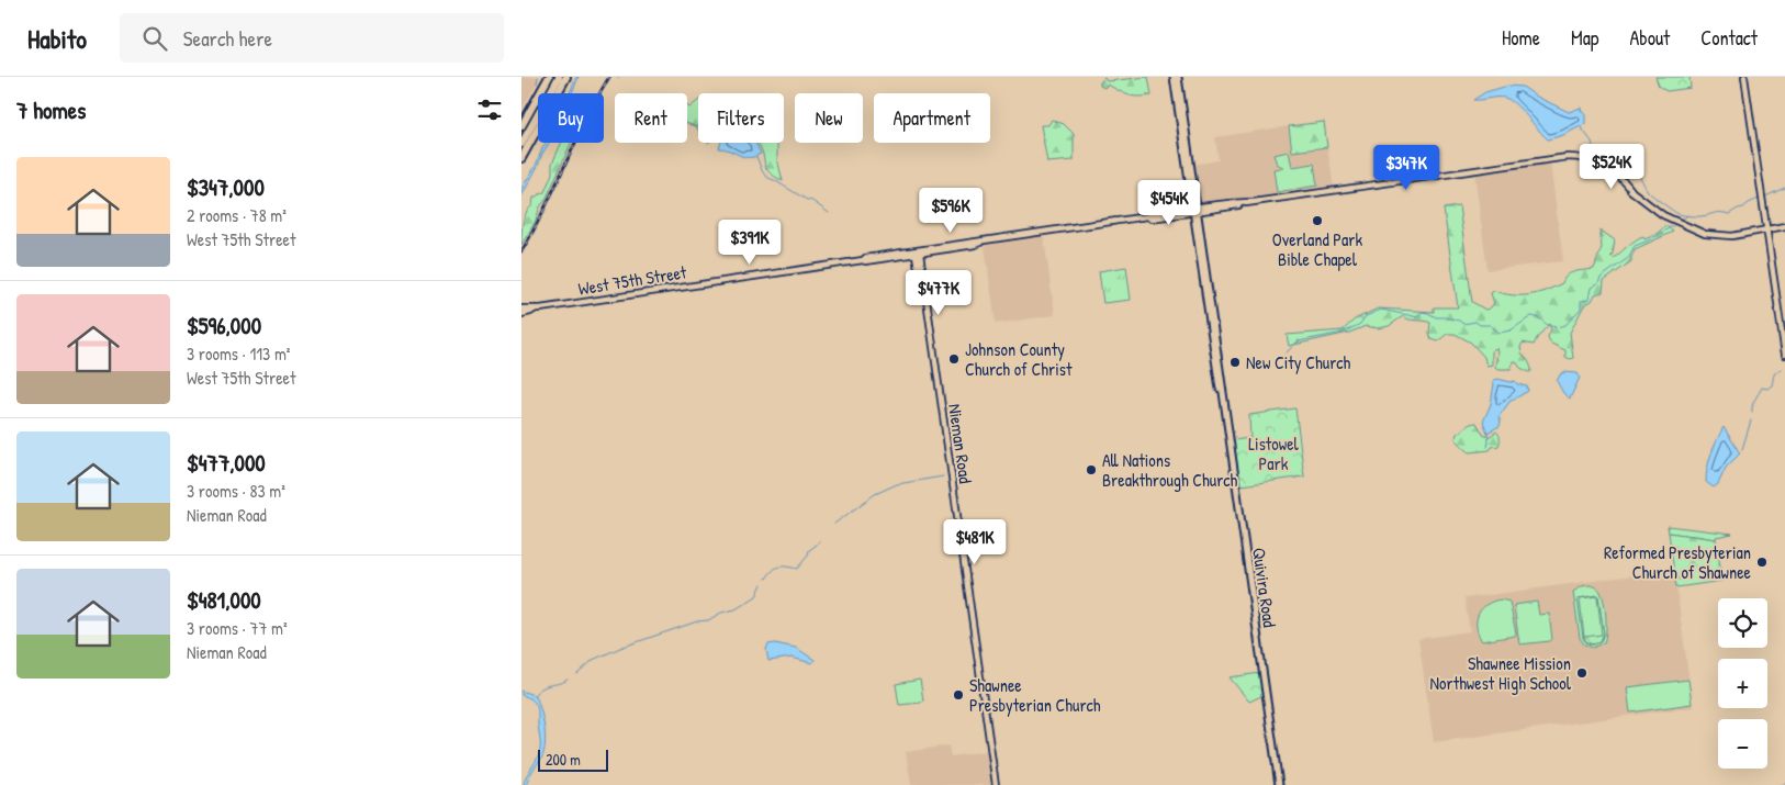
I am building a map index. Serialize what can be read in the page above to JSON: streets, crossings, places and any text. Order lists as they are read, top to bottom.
{
  "streets": {
    "main road": ["West 75th Street", "Nieman Road", "Quivira Road"]
  },
  "crossings": [
    ["West 75th Street", "Nieman Road"],
    ["West 75th Street", "Quivira Road"]
  ],
  "parks": ["Listowel Park"],
  "places": [
    "Overland Park Bible Chapel",
    "Johnson County Church of Christ",
    "New City Church",
    "All Nations Breakthrough Church",
    "Reformed Presbyterian Church of Shawnee",
    "Shawnee Mission Northwest High School",
    "Shawnee Presbyterian Church"
  ],
  "scale_bar": "200 m",
  "page": {
    "header": "Habito",
    "search": "Search here",
    "nav": [
      "Home",
      "Map",
      "About",
      "Contact"
    ],
    "heading": "7 homes",
    "chip": [
      "Buy",
      "Rent",
      "Filters",
      "New",
      "Apartment"
    ],
    "list": [
      {
        "name": "$347,000",
        "note": "2 rooms · 78 m² · West 75th Street"
      },
      {
        "name": "$596,000",
        "note": "3 rooms · 113 m² · West 75th Street"
      },
      {
        "name": "$477,000",
        "note": "3 rooms · 83 m² · Nieman Road"
      },
      {
        "name": "$481,000",
        "note": "3 rooms · 77 m² · Nieman Road"
      }
    ],
    "price": [
      "$524K",
      "$347K",
      "$454K",
      "$596K",
      "$391K",
      "$477K",
      "$481K"
    ],
    "map_buttons": ["+", "−"],
    "scale": "200 m"
  }
}
